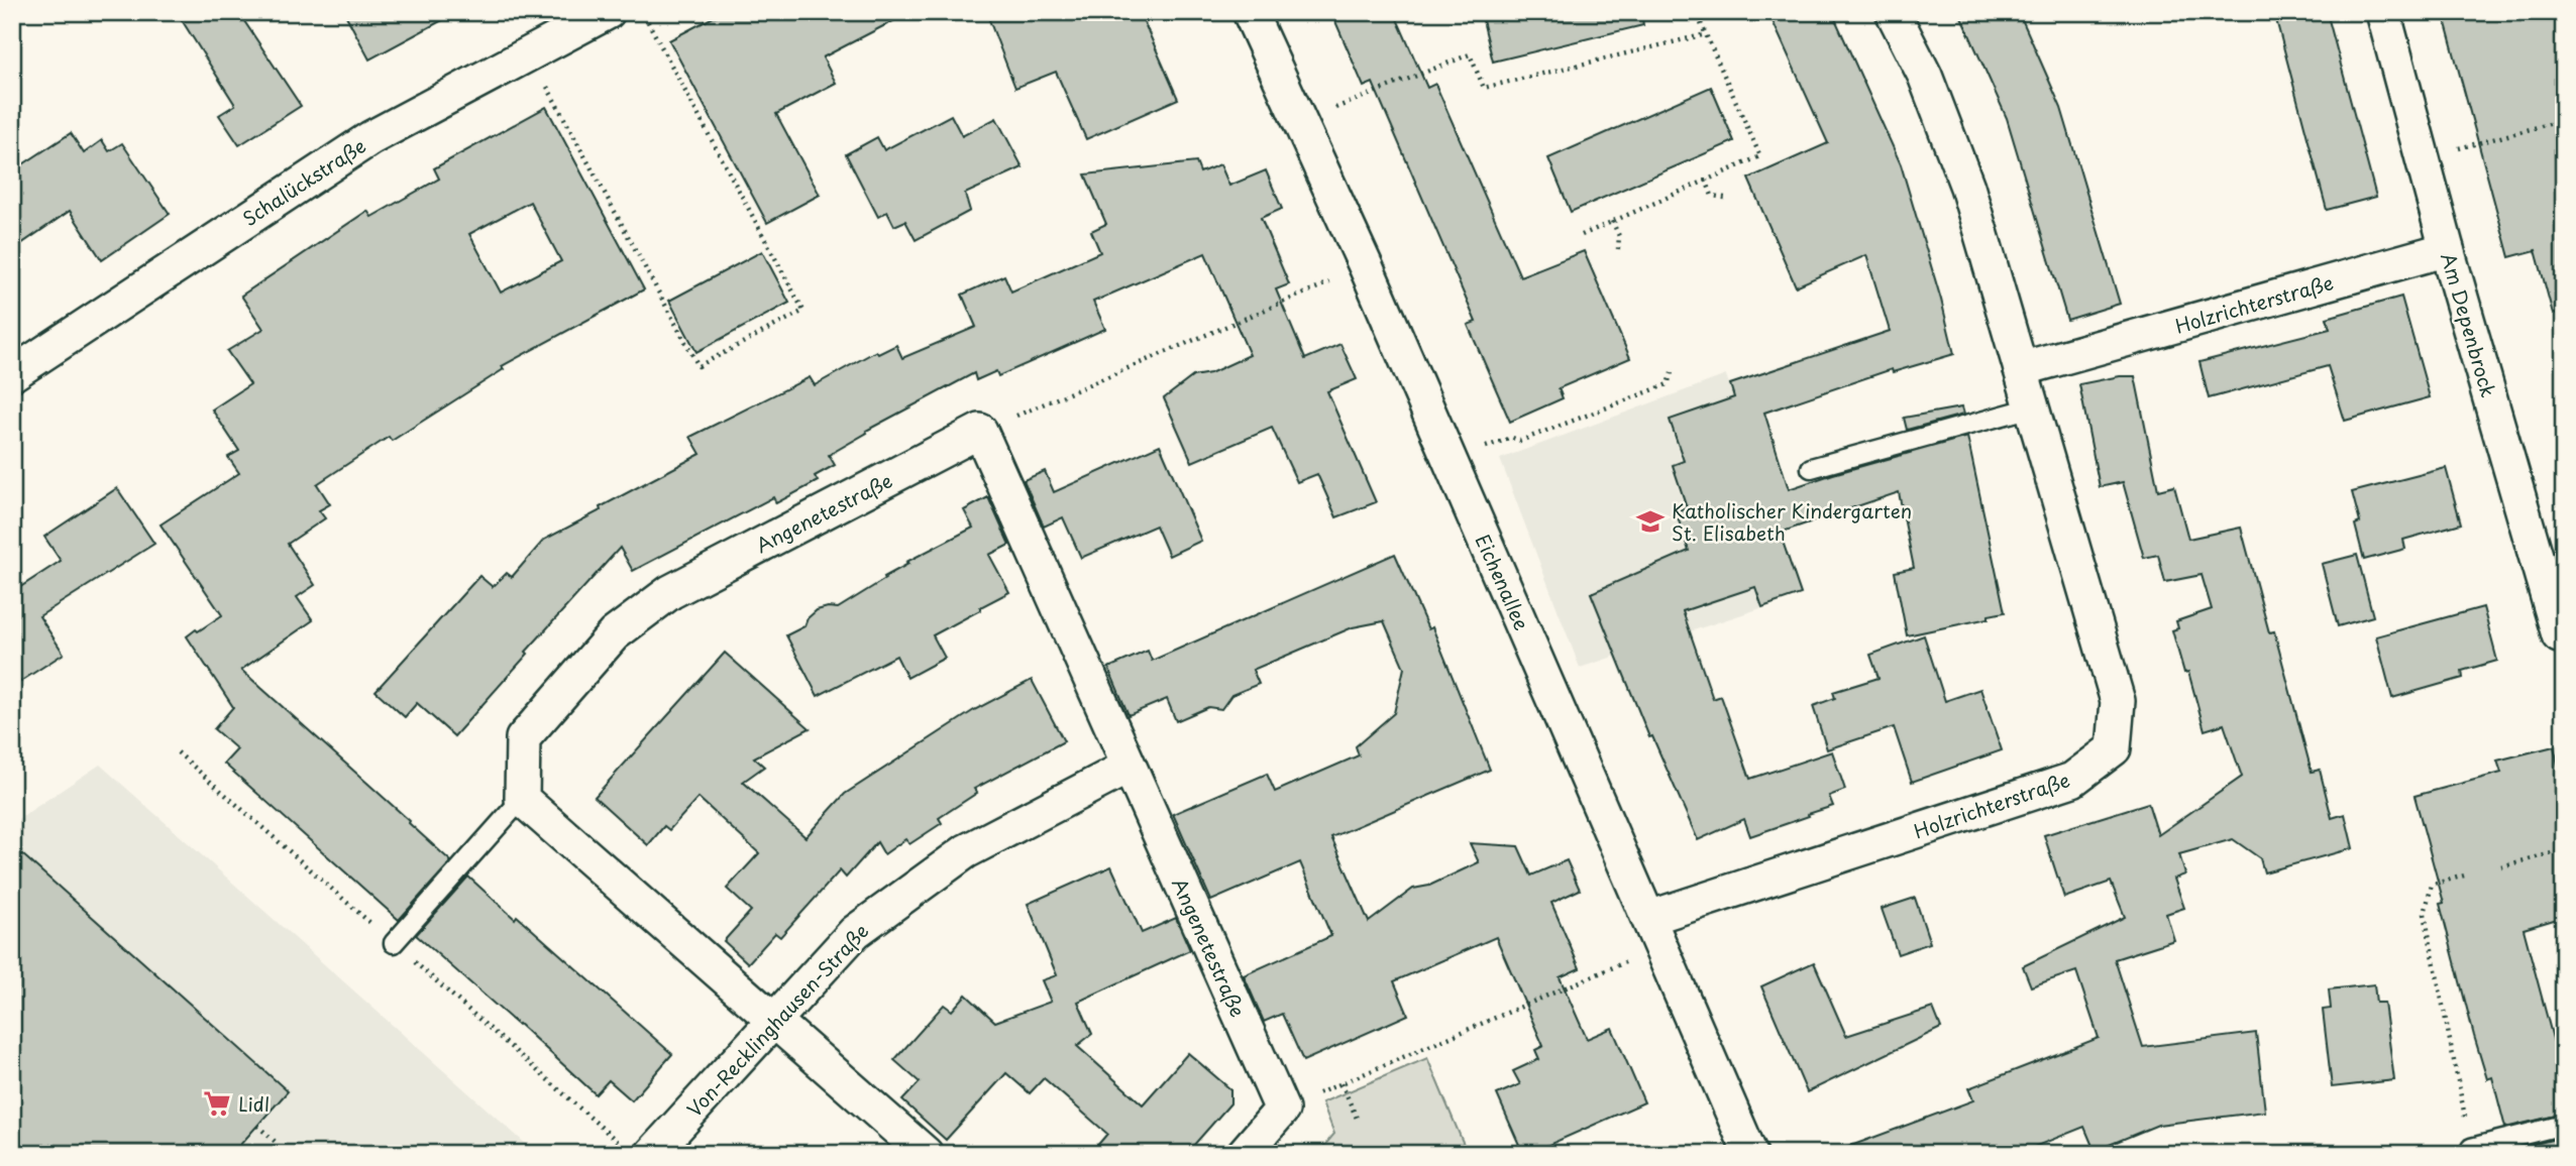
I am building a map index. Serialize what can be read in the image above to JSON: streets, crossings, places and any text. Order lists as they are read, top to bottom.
{
  "streets": {
    "street": [
      "Schalückstraße",
      "Holzrichterstraße",
      "Am Depenbrock",
      "Angenetestraße",
      "Eichenallee",
      "Von-Recklinghausen-Straße"
    ]
  },
  "crossings": [
    ["Holzrichterstraße", "Am Depenbrock"],
    ["Holzrichterstraße", "Eichenallee"],
    ["Angenetestraße", "Von-Recklinghausen-Straße"]
  ],
  "places": {
    "school or university": ["Katholischer Kindergarten St. Elisabeth"],
    "supermarket": ["Lidl"]
  }
}
